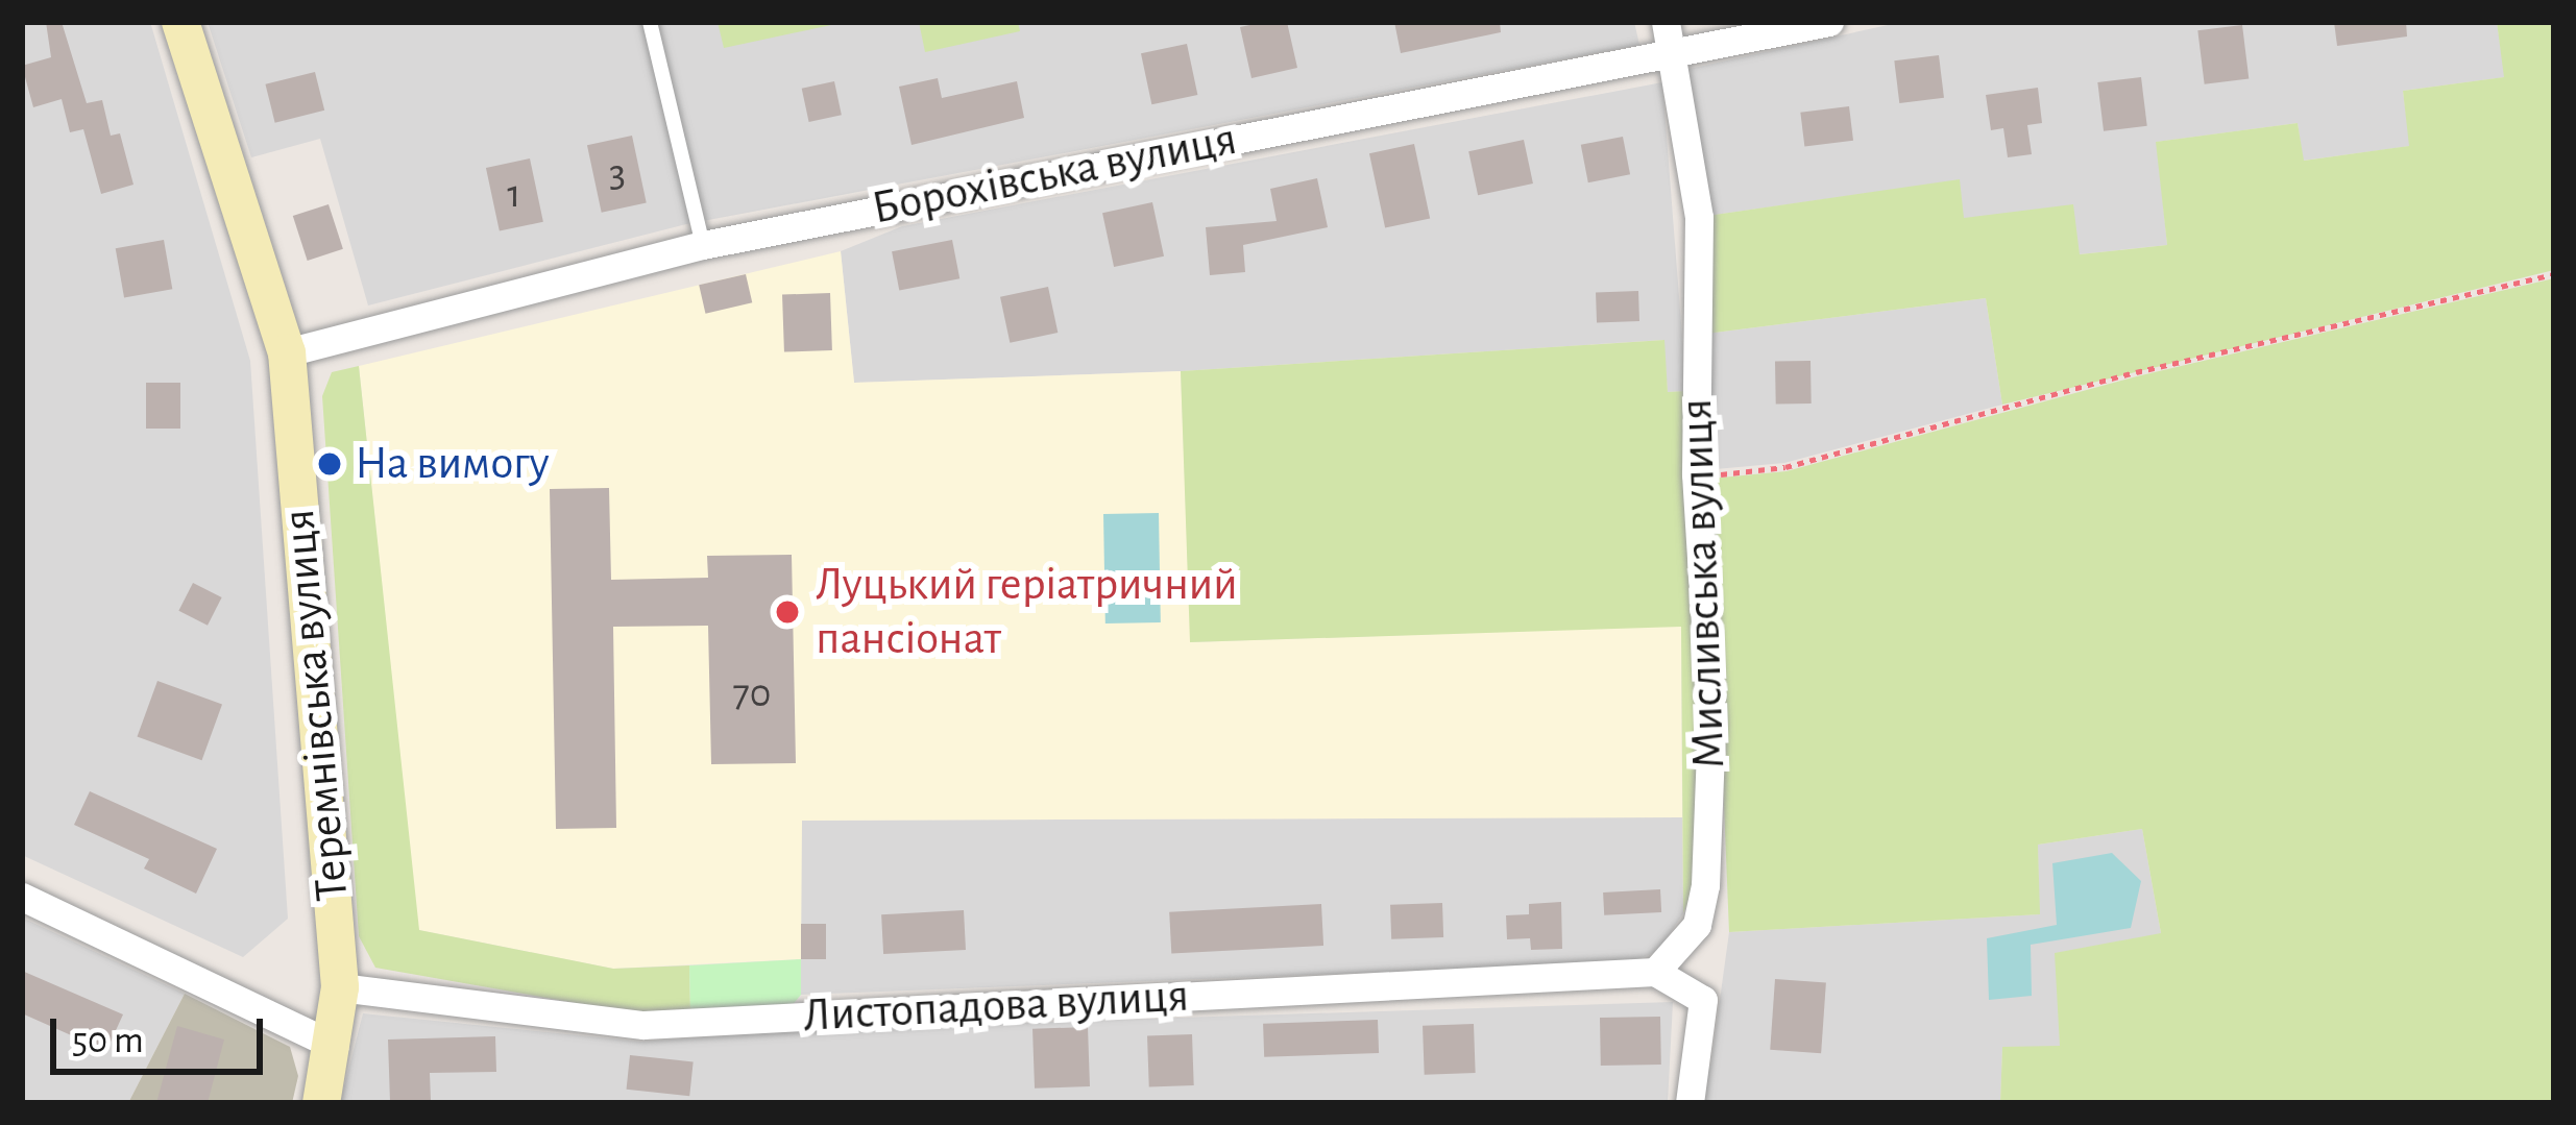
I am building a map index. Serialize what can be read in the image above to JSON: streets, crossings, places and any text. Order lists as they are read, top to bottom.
{
  "streets": {
    "street": [
      "Борохівська вулиця",
      "Мисливська вулиця",
      "Теремнівська вулиця",
      "Листопадова вулиця"
    ]
  },
  "crossings": [
    ["Борохівська вулиця", "Мисливська вулиця"],
    ["Борохівська вулиця", "Теремнівська вулиця"],
    ["Мисливська вулиця", "Листопадова вулиця"],
    ["Теремнівська вулиця", "Листопадова вулиця"]
  ],
  "places": ["На вимогу", "Луцький геріатричний пансіонат"],
  "house_numbers": ["3", "1", "70"],
  "scale_bar": "50 m"
}
